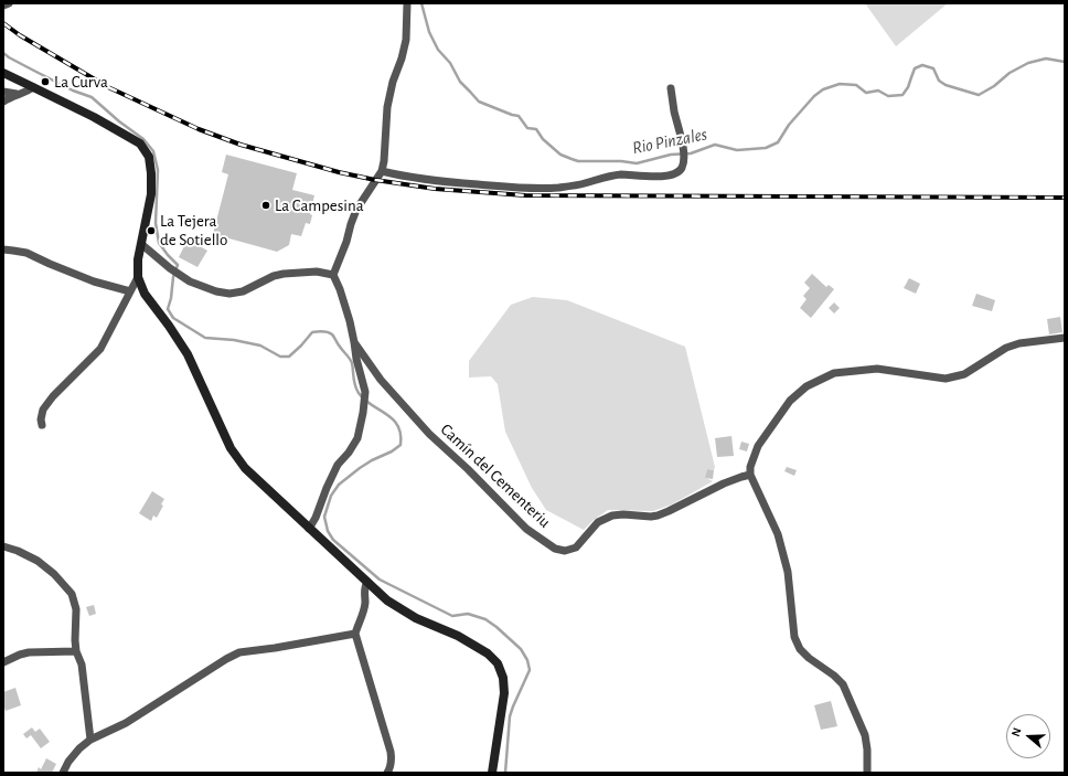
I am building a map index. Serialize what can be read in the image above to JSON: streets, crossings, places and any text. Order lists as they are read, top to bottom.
{
  "streets": {
    "street": ["Camín del Cementeriu"]
  },
  "water": ["Rio Pinzales"],
  "places": ["La Curva", "La Campesina", "La Tejera de Sotiello"],
  "north": "left"
}
